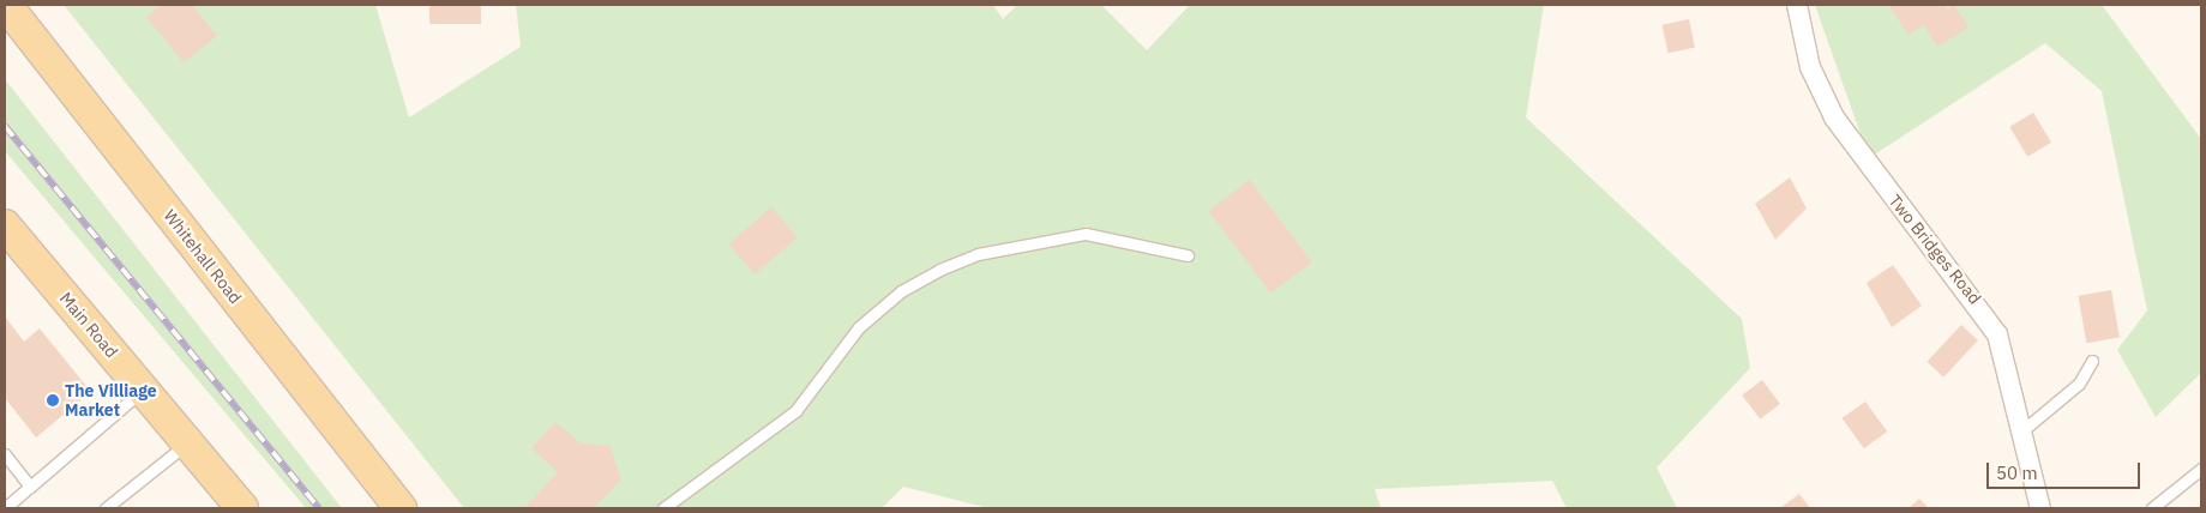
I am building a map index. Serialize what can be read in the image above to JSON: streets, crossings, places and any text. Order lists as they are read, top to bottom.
{
  "streets": {
    "main road": ["Whitehall Road", "Main Road"],
    "street": ["Two Bridges Road"]
  },
  "places": ["The Villiage Market"],
  "scale_bar": "50 m"
}
